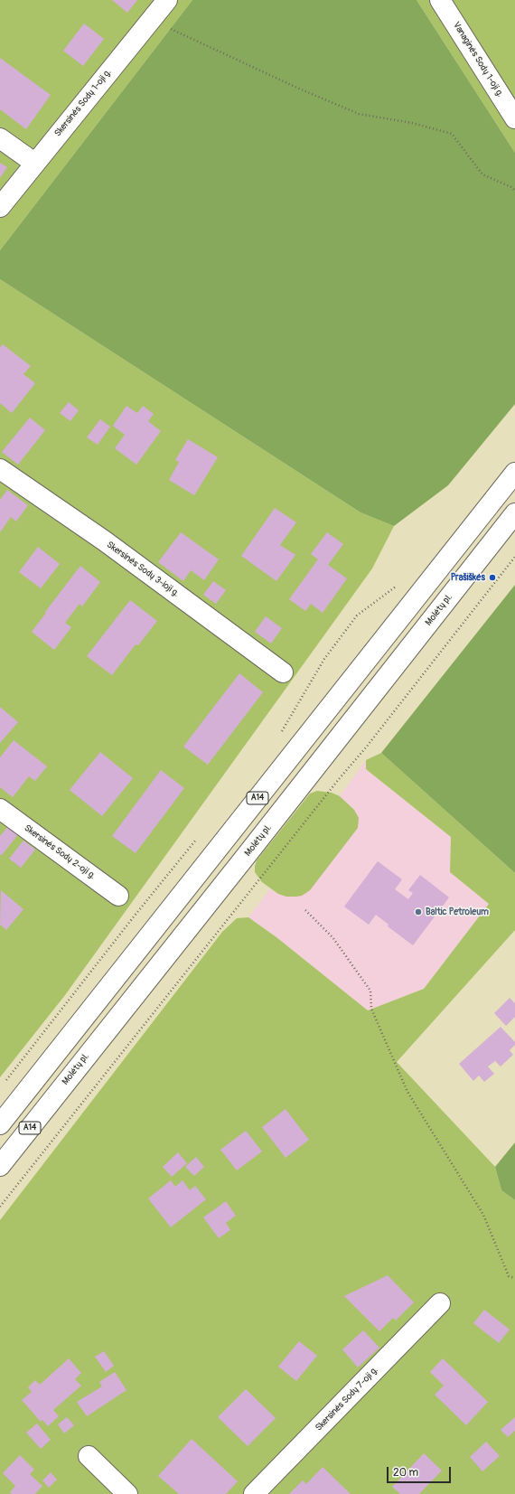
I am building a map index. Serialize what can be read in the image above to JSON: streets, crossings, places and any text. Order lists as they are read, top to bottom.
{
  "streets": {
    "main road": [
      "Vanaginės Sodų 1-oji g.",
      "Skersinės Sodų 1-oji g.",
      "Skersinės Sodų 3-ioji g.",
      "Molėtų pl.",
      "A14",
      "Skersinės Sodų 2-oji g.",
      "Skersinės Sodų 7-oji g."
    ]
  },
  "places": ["Prašiškės", "Baltic Petroleum"],
  "scale_bar": "20 m"
}
